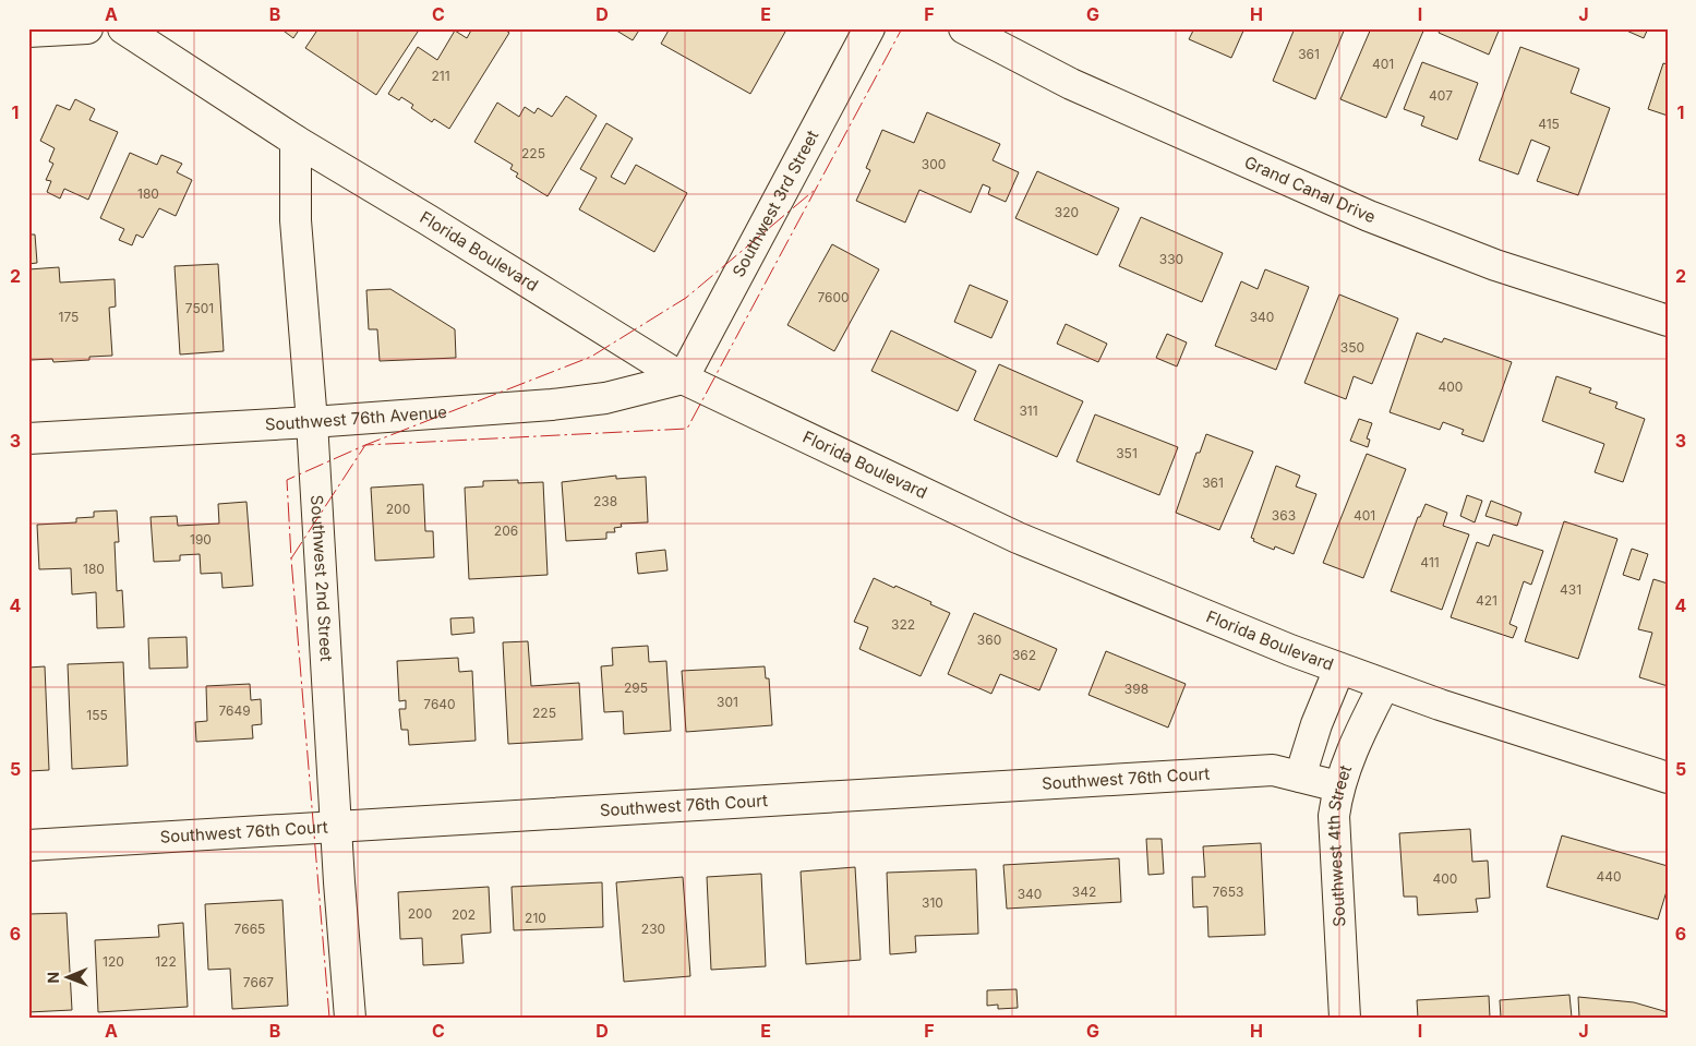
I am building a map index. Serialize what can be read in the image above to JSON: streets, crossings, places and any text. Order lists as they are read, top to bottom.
{
  "streets": {
    "street": [
      "Grand Canal Drive",
      "Southwest 3rd Street",
      "Florida Boulevard",
      "Southwest 76th Avenue",
      "Southwest 2nd Street",
      "Southwest 76th Court",
      "Southwest 4th Street"
    ]
  },
  "crossings": [
    ["Southwest 3rd Street", "Florida Boulevard"],
    ["Southwest 3rd Street", "Southwest 76th Avenue"],
    ["Florida Boulevard", "Southwest 76th Avenue"],
    ["Florida Boulevard", "Southwest 2nd Street"],
    ["Florida Boulevard", "Southwest 4th Street"],
    ["Southwest 76th Avenue", "Southwest 2nd Street"],
    ["Southwest 2nd Street", "Southwest 76th Court"],
    ["Southwest 76th Court", "Southwest 4th Street"]
  ],
  "house_numbers": [
    "361",
    "401",
    "211",
    "407",
    "415",
    "225",
    "300",
    "180",
    "320",
    "330",
    "7600",
    "7501",
    "175",
    "340",
    "350",
    "400",
    "311",
    "351",
    "361",
    "238",
    "200",
    "363",
    "401",
    "206",
    "190",
    "411",
    "180",
    "431",
    "421",
    "322",
    "360",
    "362",
    "295",
    "398",
    "301",
    "7640",
    "7649",
    "225",
    "155",
    "440",
    "400",
    "342",
    "7653",
    "340",
    "310",
    "200",
    "202",
    "210",
    "7665",
    "230",
    "120",
    "122",
    "7667"
  ],
  "north": "left",
  "grid": {
    "columns": [
      "A",
      "B",
      "C",
      "D",
      "E",
      "F",
      "G",
      "H",
      "I",
      "J"
    ],
    "rows": [
      "1",
      "2",
      "3",
      "4",
      "5",
      "6"
    ]
  }
}
